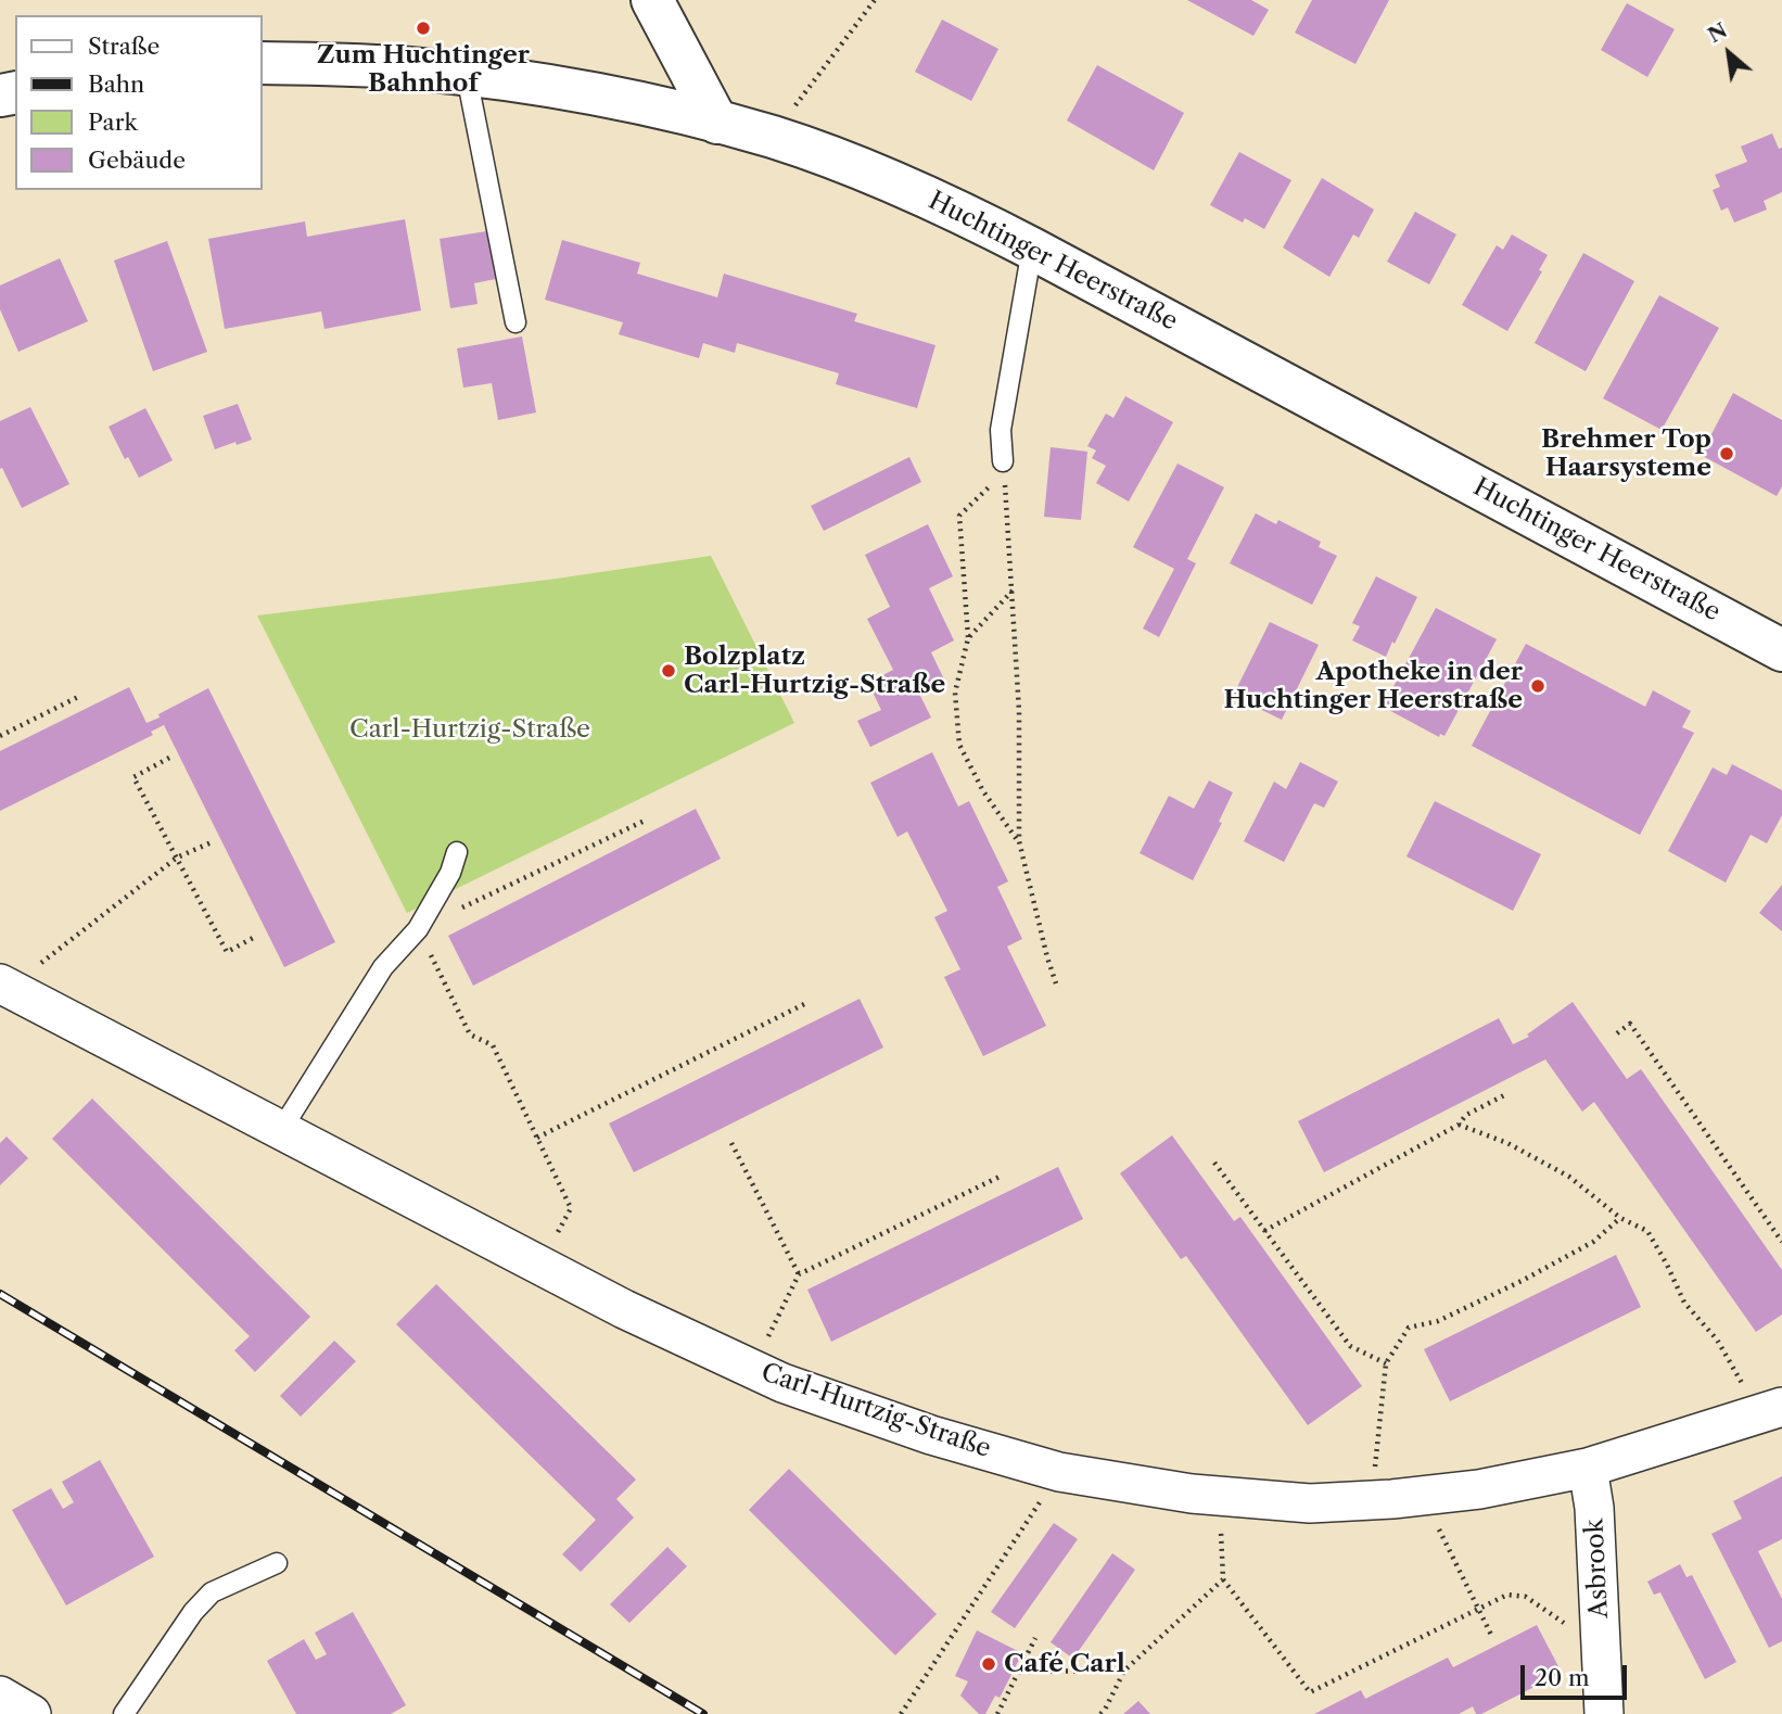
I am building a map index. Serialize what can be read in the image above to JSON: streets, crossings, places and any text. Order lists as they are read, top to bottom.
{
  "streets": {
    "main road": ["Huchtinger Heerstraße"],
    "street": ["Carl-Hurtzig-Straße", "Asbrook"]
  },
  "crossings": [
    ["Carl-Hurtzig-Straße", "Asbrook"]
  ],
  "parks": ["Carl-Hurtzig-Straße"],
  "places": [
    "Zum Huchtinger Bahnhof",
    "Brehmer Top Haarsysteme",
    "Bolzplatz Carl-Hurtzig-Straße",
    "Apotheke in der Huchtinger Heerstraße",
    "Café Carl"
  ],
  "legend": [
    "Straße",
    "Bahn",
    "Park",
    "Gebäude"
  ],
  "scale_bar": "20 m",
  "north": "top left"
}
